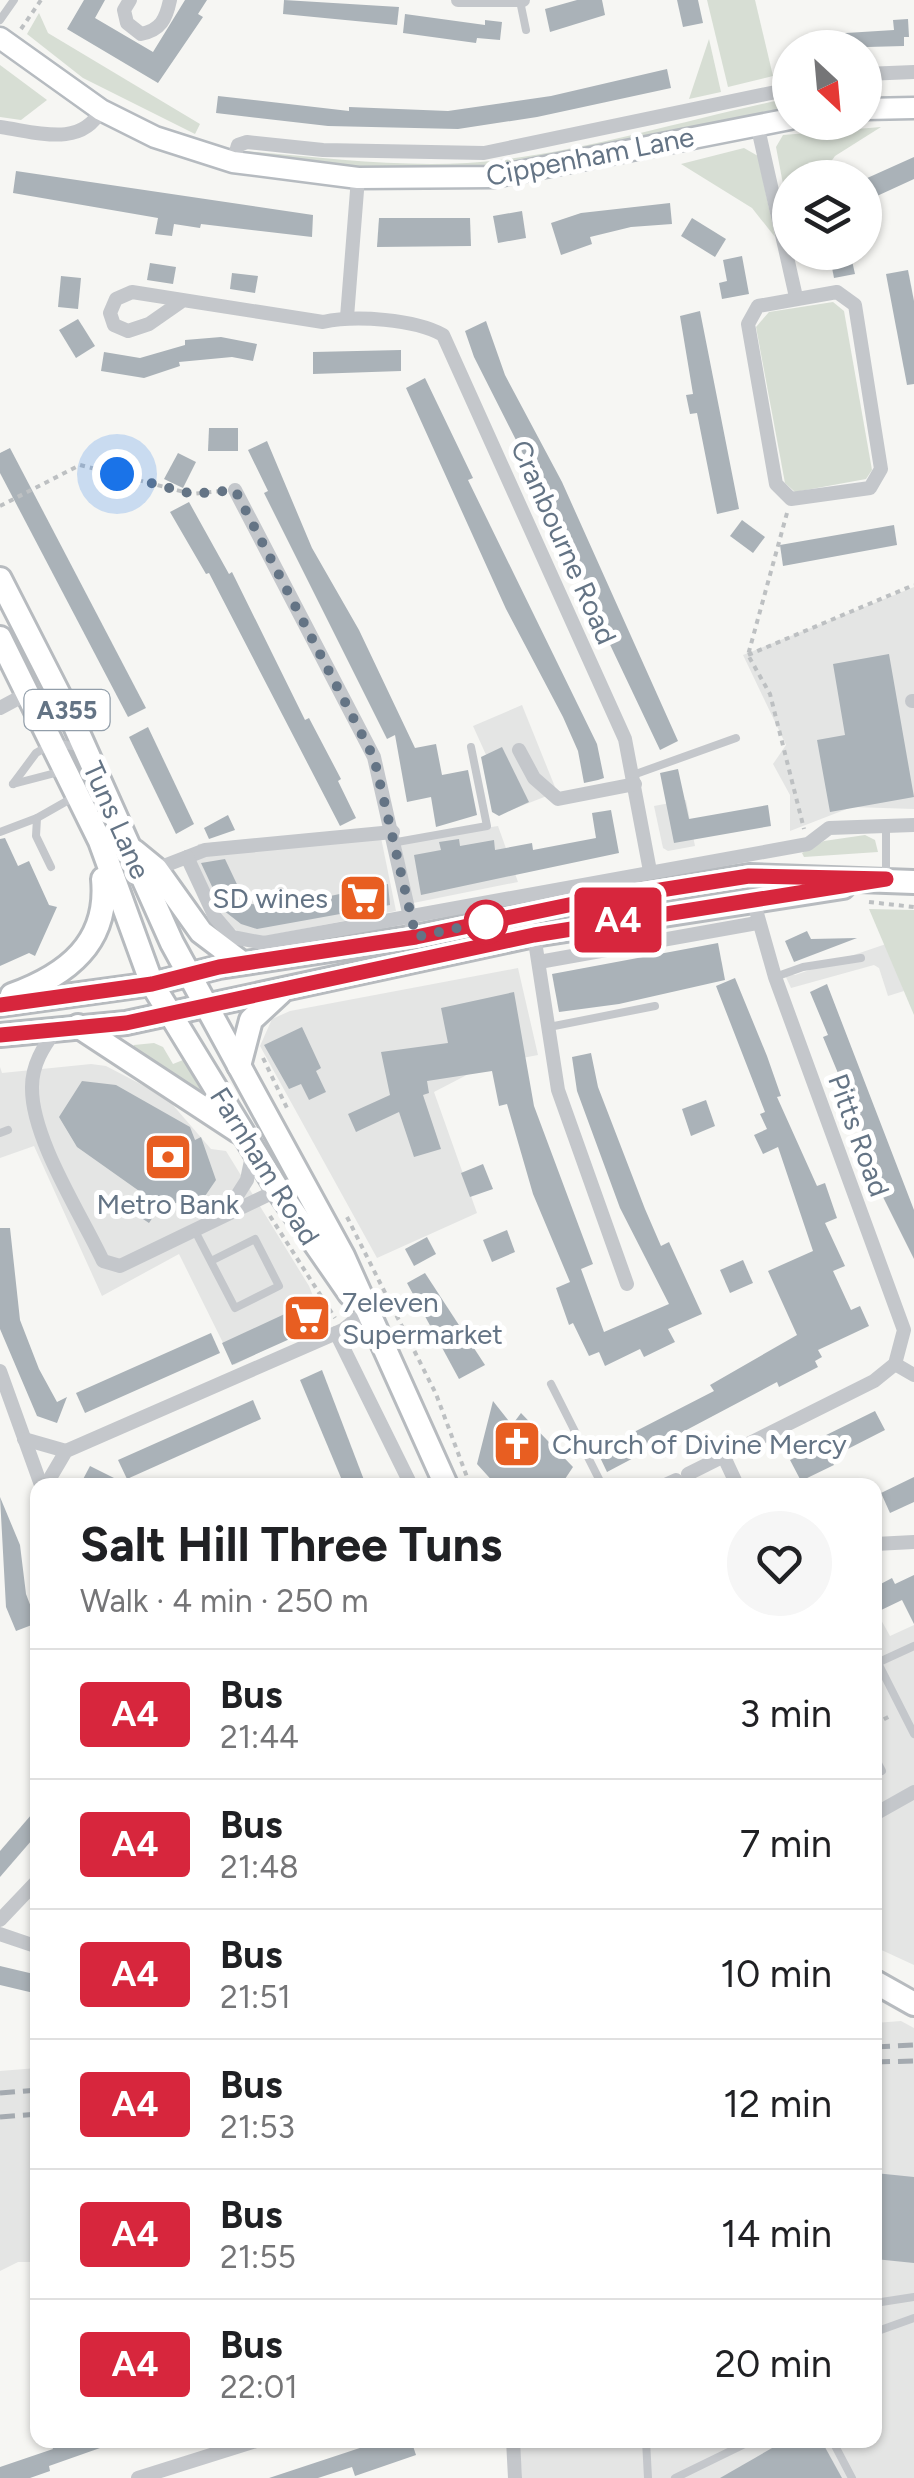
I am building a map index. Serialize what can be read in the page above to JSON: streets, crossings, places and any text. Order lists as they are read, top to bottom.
{
  "streets": {
    "main road": ["A355", "Tuns Lane", "Farnham Road"],
    "street": ["Cippenham Lane", "Cranbourne Road", "Pitts Road"]
  },
  "crossings": [
    ["Tuns Lane", "Farnham Road"]
  ],
  "places": {
    "supermarket": ["SD wines", "7eleven Supermarket"],
    "bank": ["Metro Bank"],
    "church": ["Church of Divine Mercy"]
  },
  "lines": ["bus line A4"],
  "north": "bottom right",
  "page": {
    "on_map": "A4",
    "heading": ["Salt Hill Three Tuns", "Walk · 4 min · 250 m"],
    "list": [
      {
        "mark": "A4",
        "name": "Bus",
        "note": "21:44",
        "value": "3 min"
      },
      {
        "mark": "A4",
        "name": "Bus",
        "note": "21:48",
        "value": "7 min"
      },
      {
        "mark": "A4",
        "name": "Bus",
        "note": "21:51",
        "value": "10 min"
      },
      {
        "mark": "A4",
        "name": "Bus",
        "note": "21:53",
        "value": "12 min"
      },
      {
        "mark": "A4",
        "name": "Bus",
        "note": "21:55",
        "value": "14 min"
      },
      {
        "mark": "A4",
        "name": "Bus",
        "note": "22:01",
        "value": "20 min"
      }
    ]
  }
}
